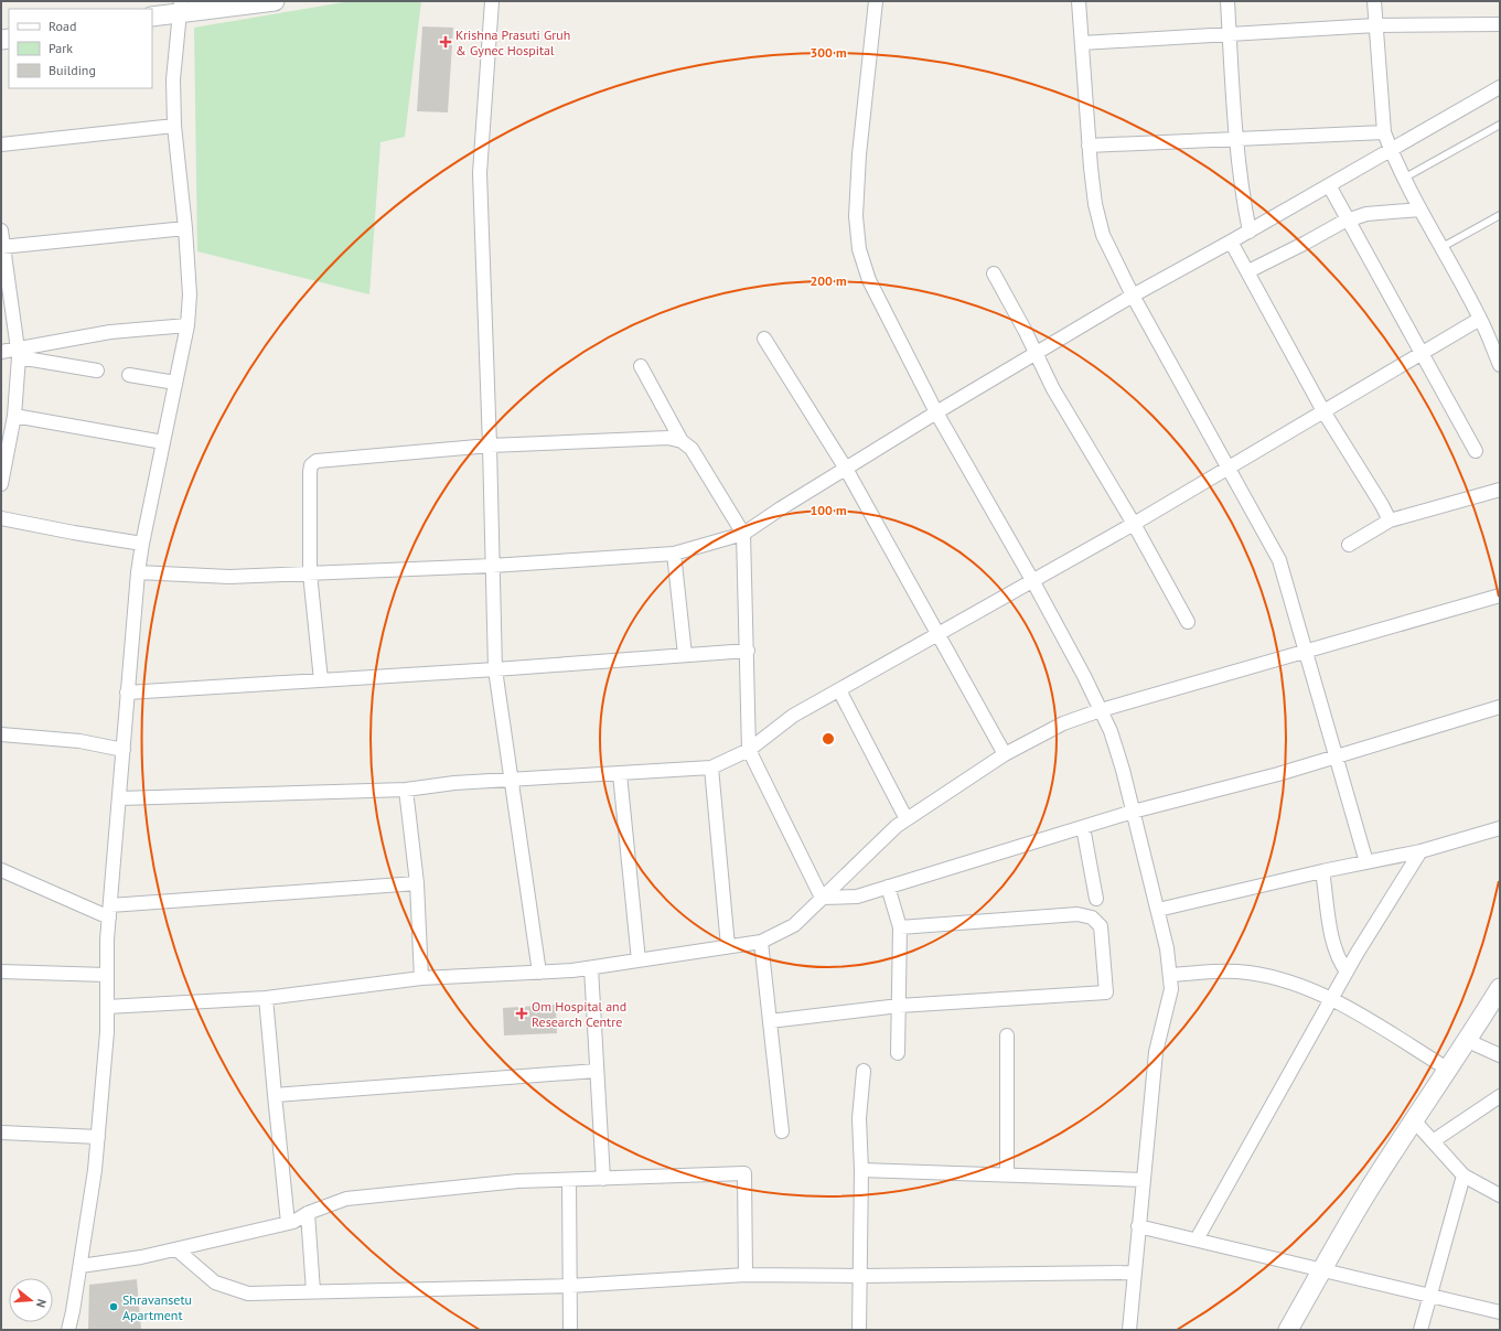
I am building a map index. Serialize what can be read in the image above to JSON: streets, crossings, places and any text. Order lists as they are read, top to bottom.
{
  "places": {
    "health": ["Krishna Prasuti Gruh & Gynec Hospital", "Om Hospital and Research Centre"],
    "other": ["Shravansetu Apartment"]
  },
  "legend": ["Road", "Park", "Building"],
  "north": "right",
  "rings": ["300 m", "200 m", "100 m"]
}
